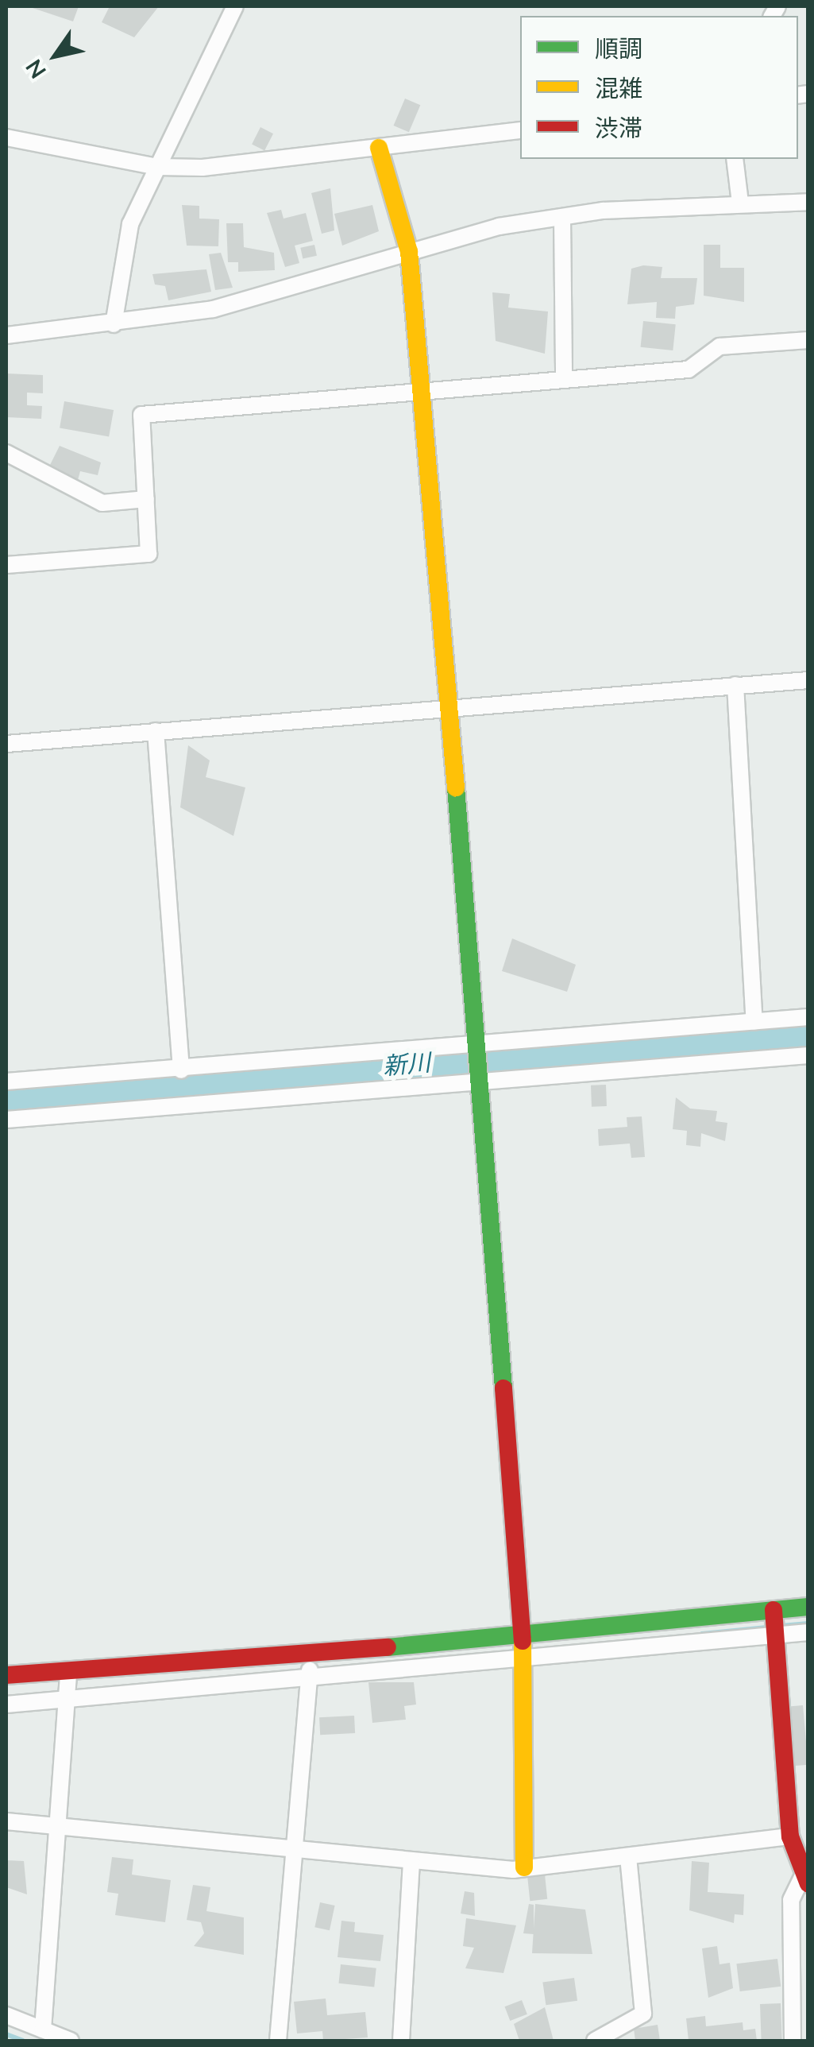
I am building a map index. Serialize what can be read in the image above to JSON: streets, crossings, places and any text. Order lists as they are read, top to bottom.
{
  "water": ["新川"],
  "legend": ["順調", "混雑", "渋滞"],
  "north": "bottom left"
}
